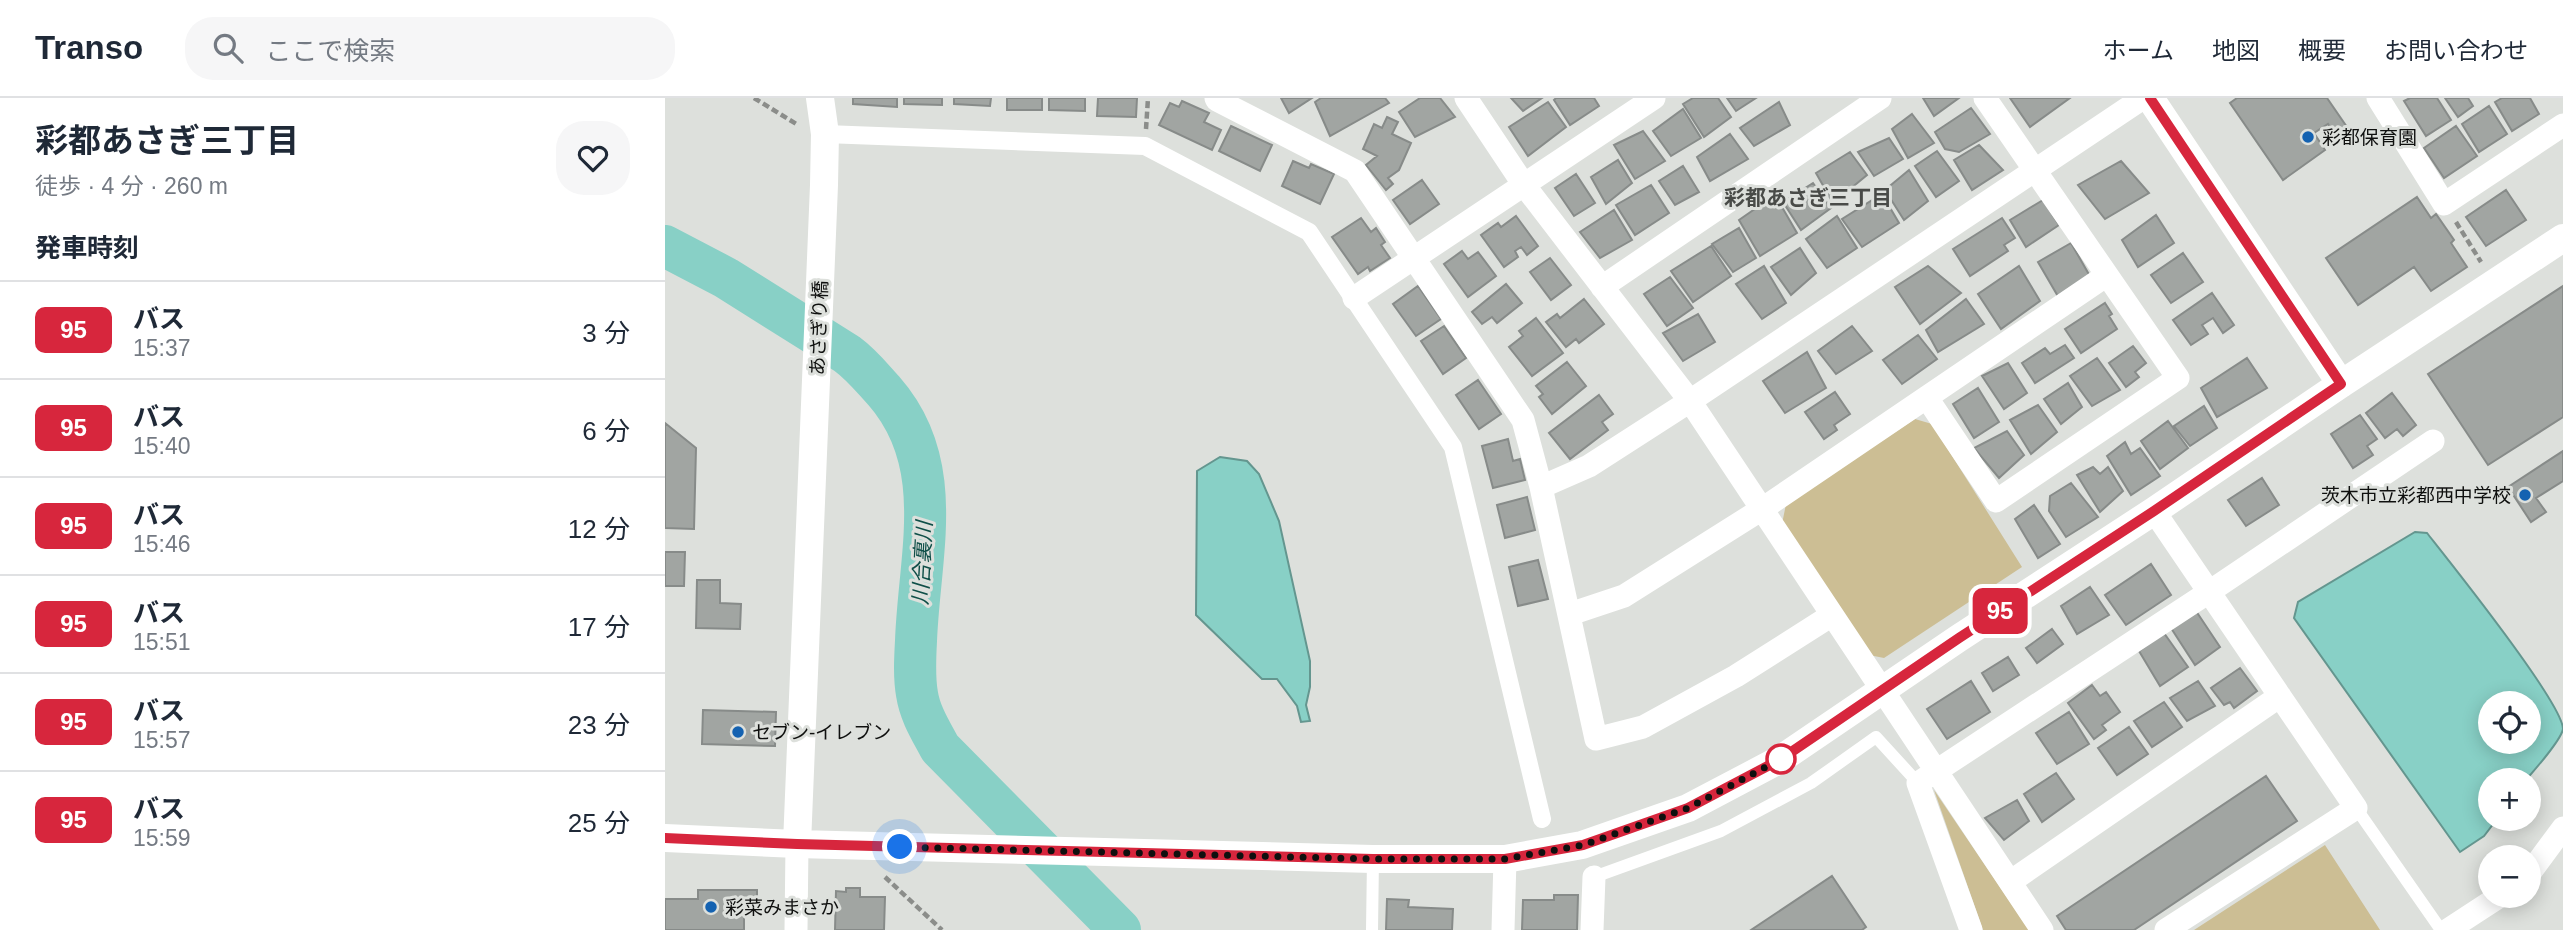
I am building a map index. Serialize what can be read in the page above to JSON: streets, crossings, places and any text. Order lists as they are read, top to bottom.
{
  "streets": {
    "street": ["あさぎり橋"]
  },
  "districts": ["彩都あさぎ三丁目"],
  "water": ["川合裏川"],
  "places": [
    "彩都保育園",
    "茨木市立彩都西中学校",
    "セブン-イレブン",
    "彩菜みまさか"
  ],
  "lines": ["bus line 95"],
  "page": {
    "header": "Transo",
    "search": "ここで検索",
    "nav": [
      "ホーム",
      "地図",
      "概要",
      "お問い合わせ"
    ],
    "heading": [
      ["彩都あさぎ三丁目", "徒歩 · 4 分 · 260 m"],
      "発車時刻"
    ],
    "on_map": "95",
    "list": [
      {
        "mark": "95",
        "name": "バス",
        "note": "15:37",
        "value": "3 分"
      },
      {
        "mark": "95",
        "name": "バス",
        "note": "15:40",
        "value": "6 分"
      },
      {
        "mark": "95",
        "name": "バス",
        "note": "15:46",
        "value": "12 分"
      },
      {
        "mark": "95",
        "name": "バス",
        "note": "15:51",
        "value": "17 分"
      },
      {
        "mark": "95",
        "name": "バス",
        "note": "15:57",
        "value": "23 分"
      },
      {
        "mark": "95",
        "name": "バス",
        "note": "15:59",
        "value": "25 分"
      }
    ],
    "map_buttons": ["+", "−"]
  }
}
